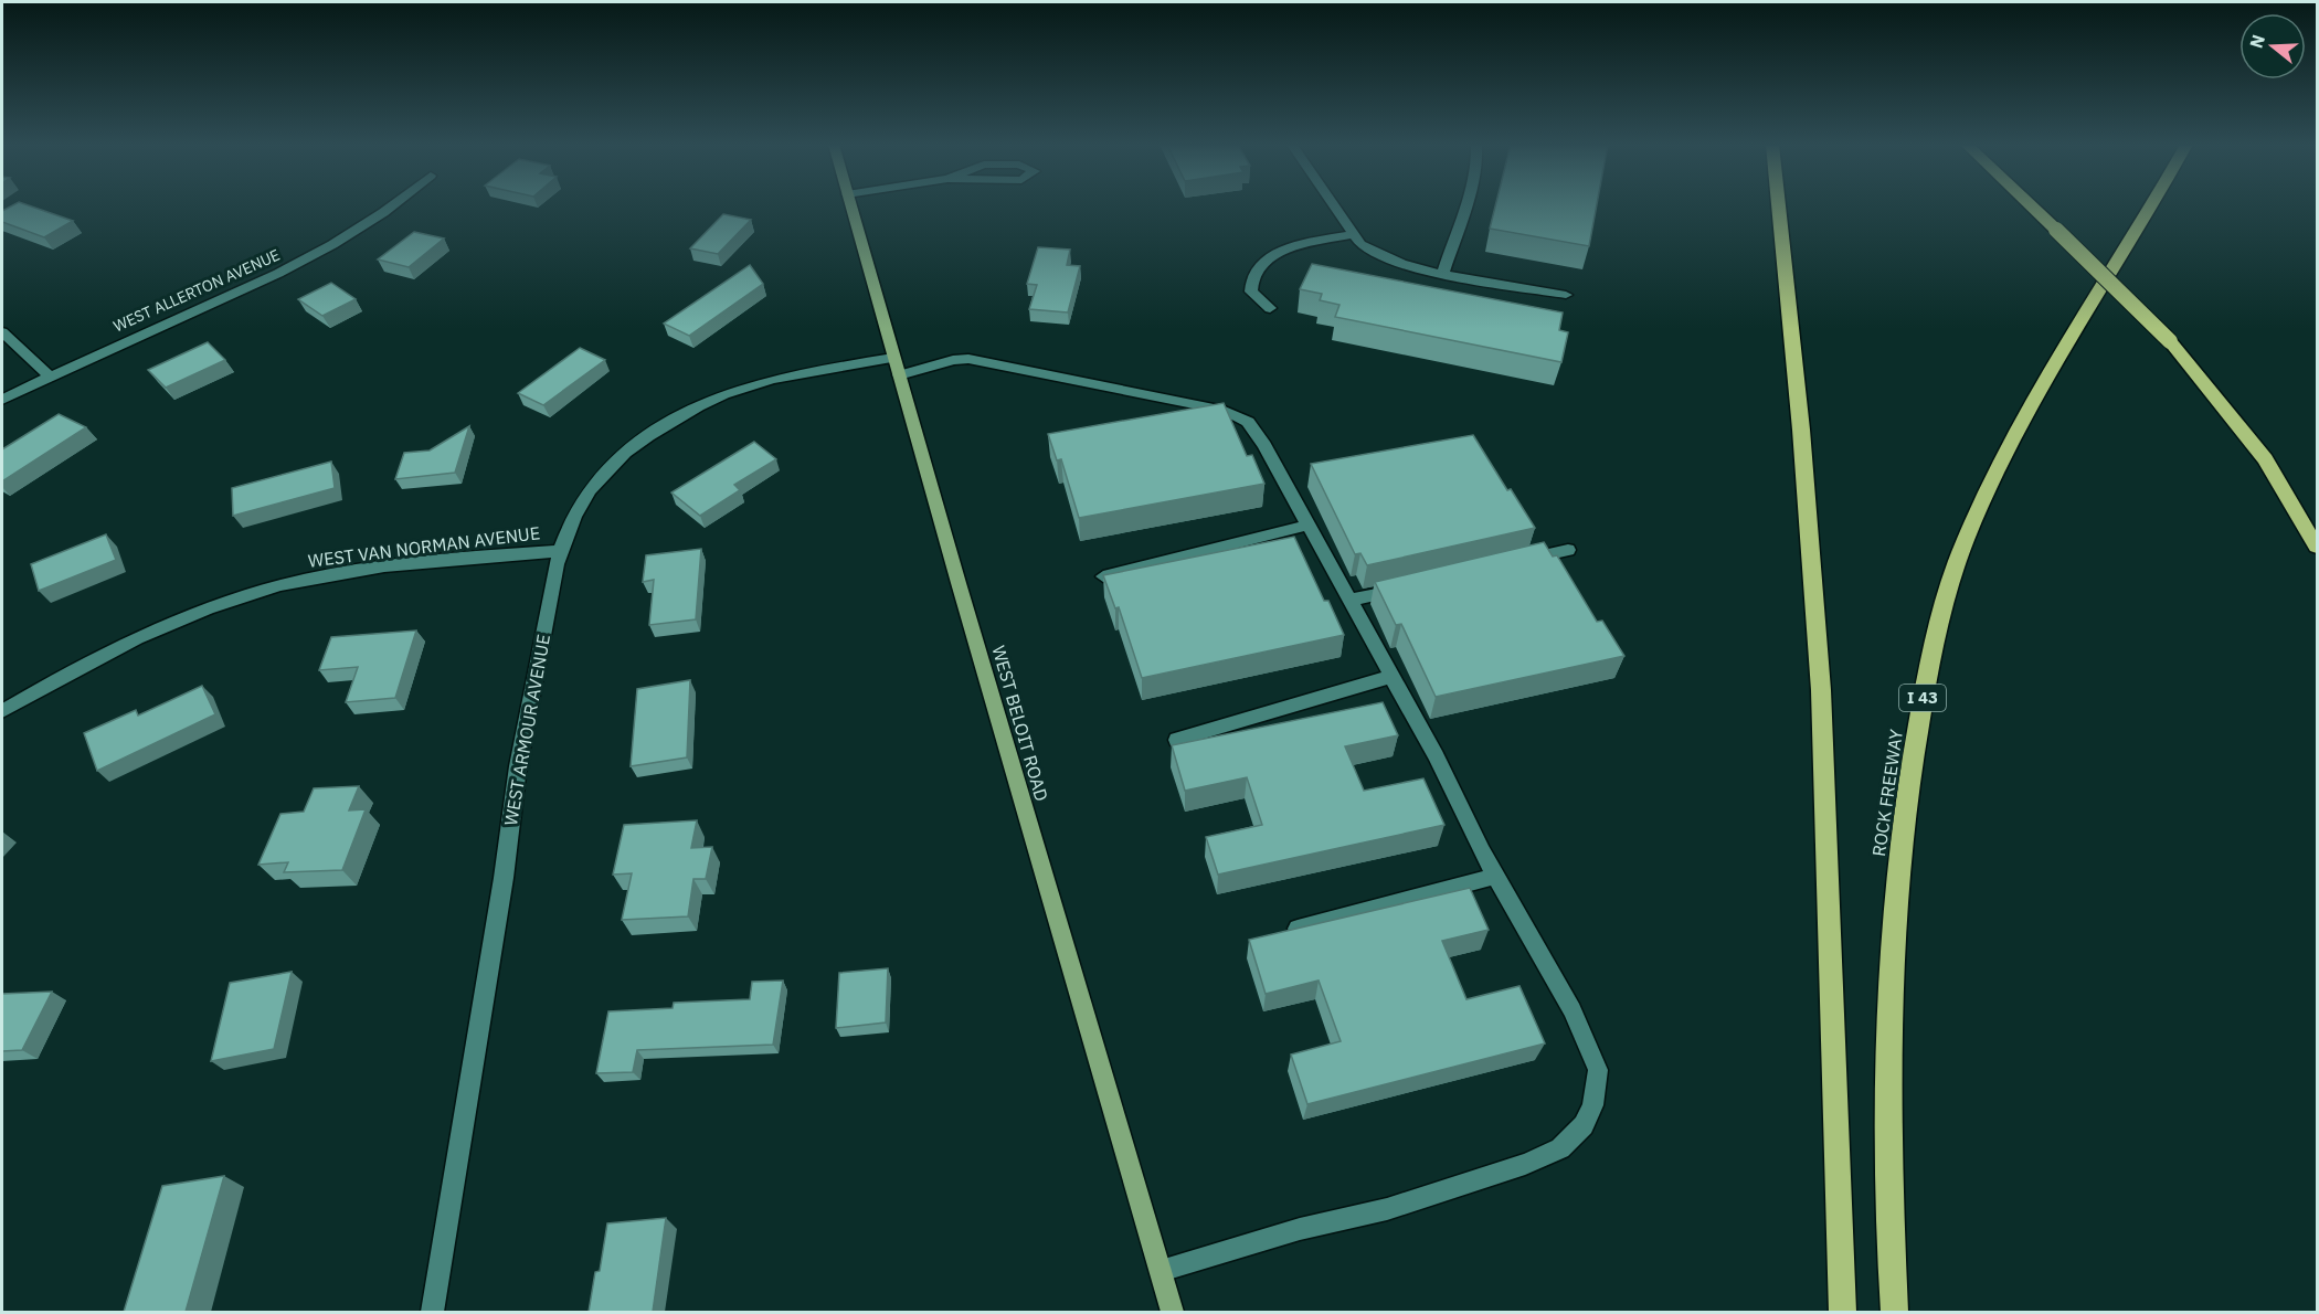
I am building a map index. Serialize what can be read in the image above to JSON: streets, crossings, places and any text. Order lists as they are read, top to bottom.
{
  "streets": {
    "highway": ["I 43", "ROCK FREEWAY"],
    "main road": ["WEST BELOIT ROAD"],
    "street": ["WEST ALLERTON AVENUE", "WEST VAN NORMAN AVENUE", "WEST ARMOUR AVENUE"]
  },
  "crossings": [
    ["WEST VAN NORMAN AVENUE", "WEST ARMOUR AVENUE"],
    ["WEST BELOIT ROAD", "WEST ARMOUR AVENUE"]
  ],
  "north": "left"
}
